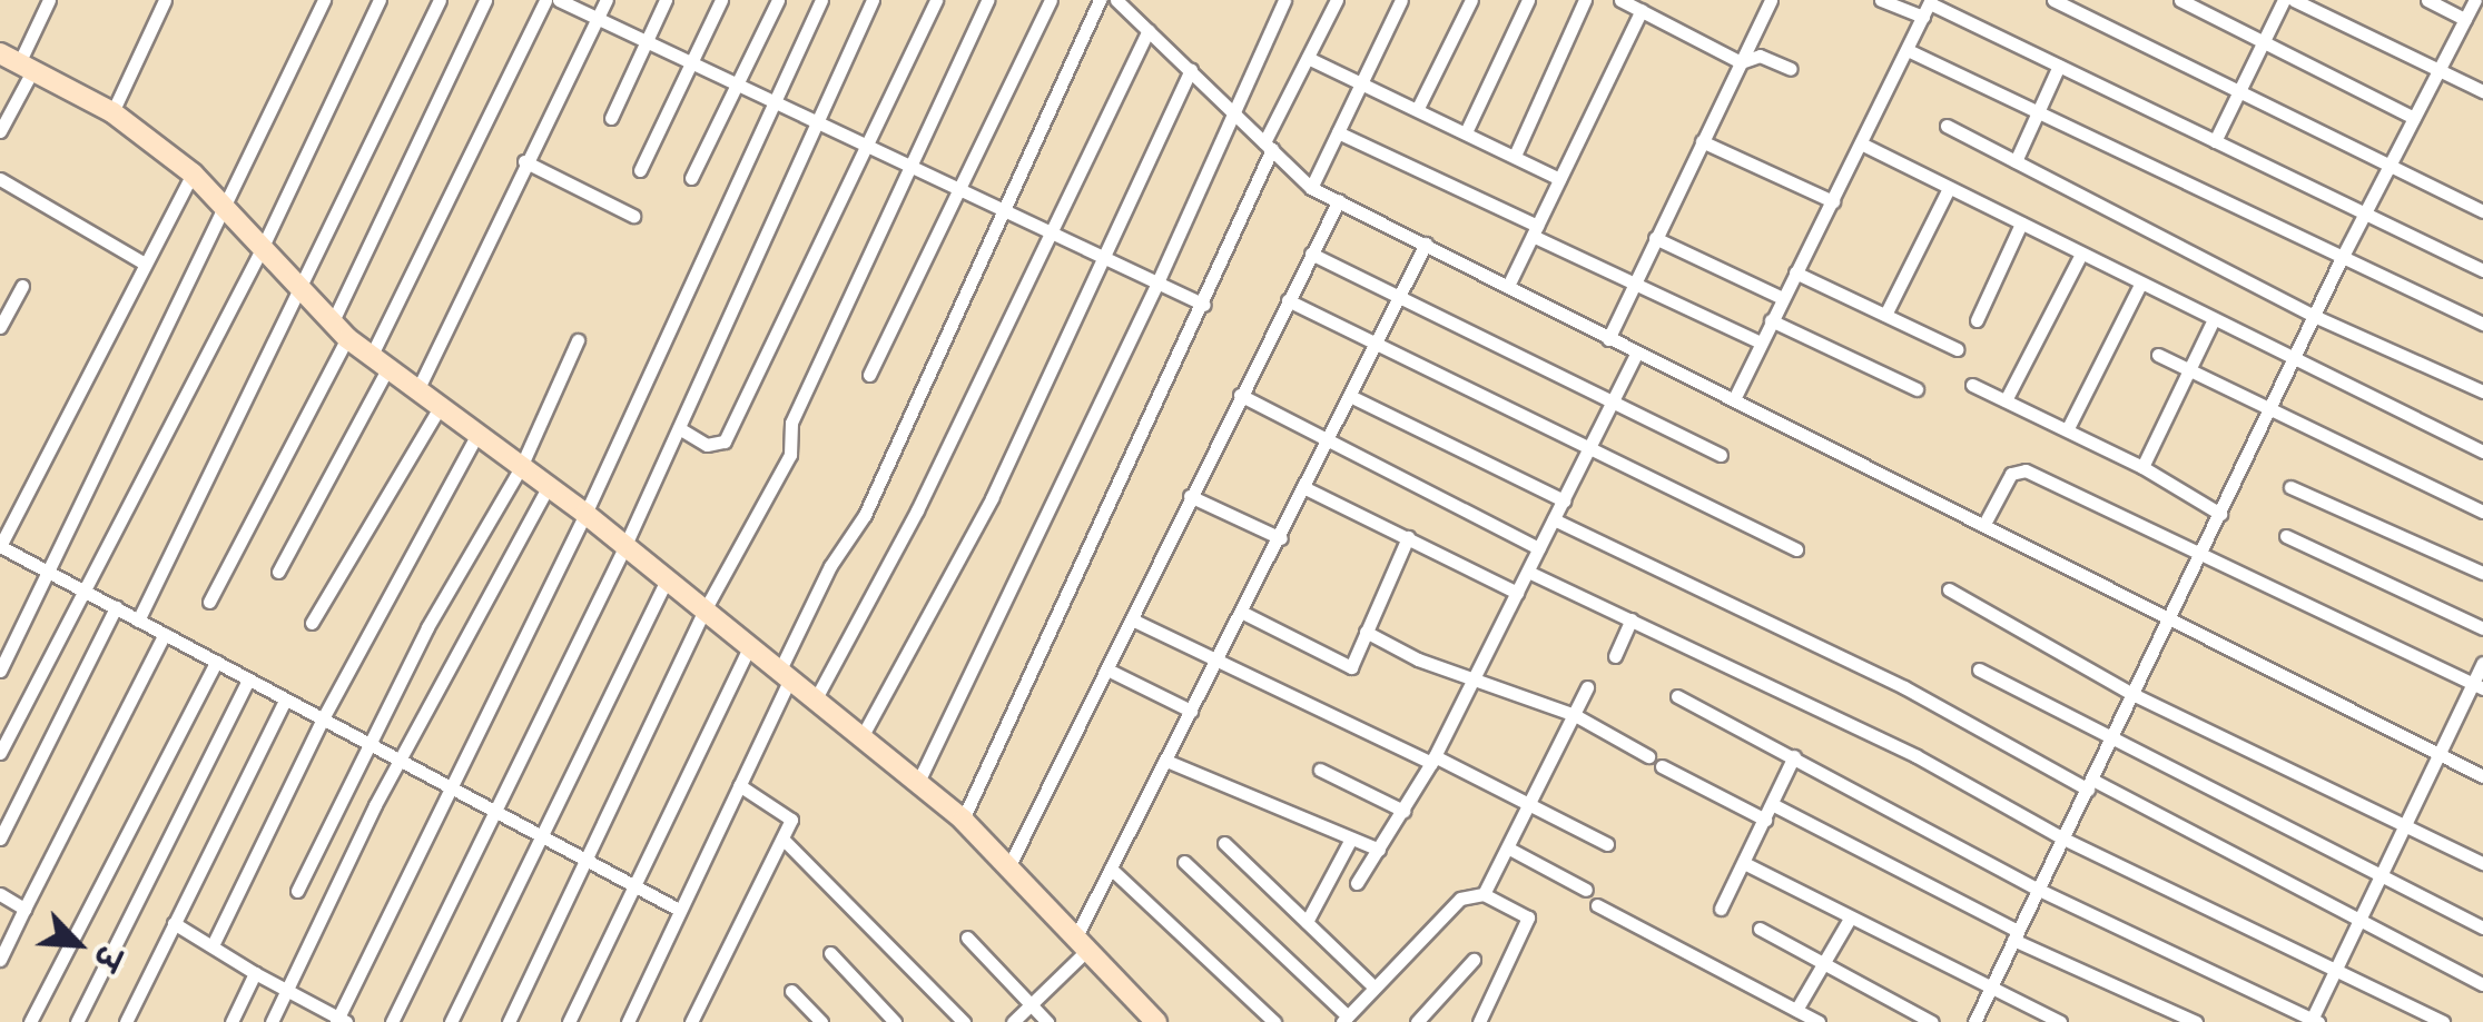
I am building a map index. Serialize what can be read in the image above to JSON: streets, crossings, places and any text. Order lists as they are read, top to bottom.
{
  "north": "bottom right"
}
